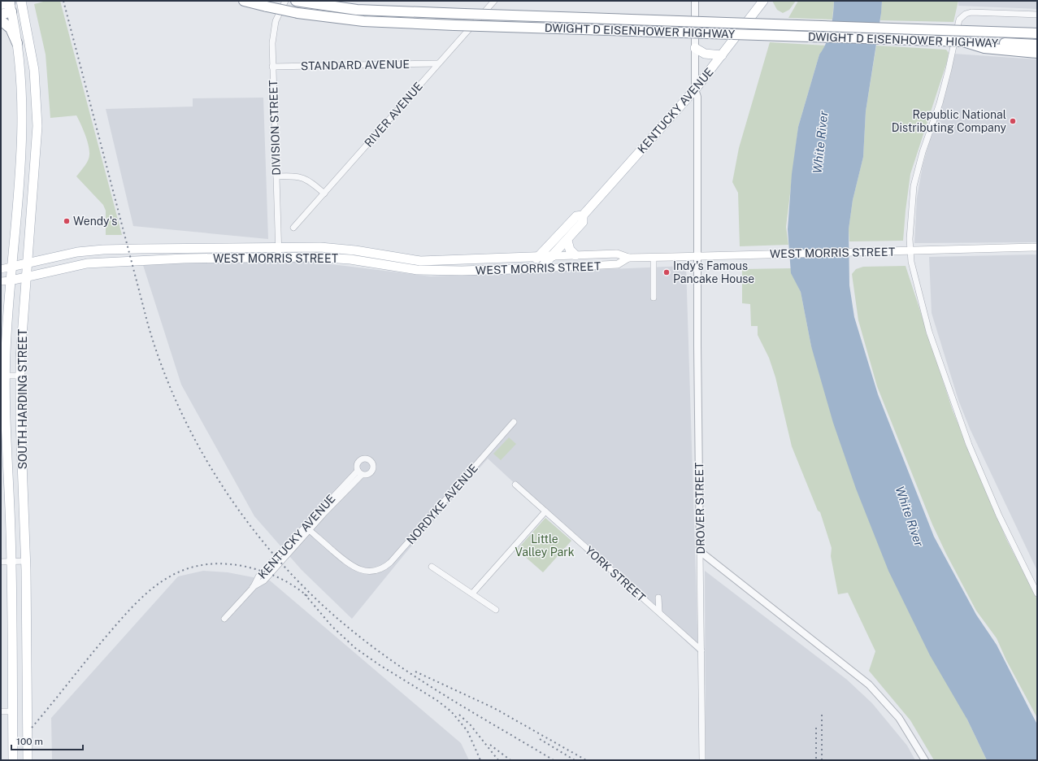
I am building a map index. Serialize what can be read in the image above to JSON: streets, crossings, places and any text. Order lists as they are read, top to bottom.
{
  "streets": {
    "highway": ["DWIGHT D EISENHOWER HIGHWAY"],
    "main road": ["KENTUCKY AVENUE", "WEST MORRIS STREET", "SOUTH HARDING STREET"],
    "street": [
      "STANDARD AVENUE",
      "RIVER AVENUE",
      "DIVISION STREET",
      "NORDYKE AVENUE",
      "DROVER STREET",
      "YORK STREET"
    ]
  },
  "crossings": [
    ["STANDARD AVENUE", "RIVER AVENUE"],
    ["STANDARD AVENUE", "DIVISION STREET"],
    ["KENTUCKY AVENUE", "WEST MORRIS STREET"],
    ["KENTUCKY AVENUE", "NORDYKE AVENUE"],
    ["KENTUCKY AVENUE", "DROVER STREET"],
    ["DIVISION STREET", "WEST MORRIS STREET"],
    ["WEST MORRIS STREET", "SOUTH HARDING STREET"],
    ["WEST MORRIS STREET", "DROVER STREET"],
    ["DROVER STREET", "YORK STREET"]
  ],
  "water": ["White River"],
  "parks": ["Little Valley Park"],
  "places": ["Republic National Distributing Company", "Wendy's", "Indy's Famous Pancake House"],
  "scale_bar": "100 m"
}
